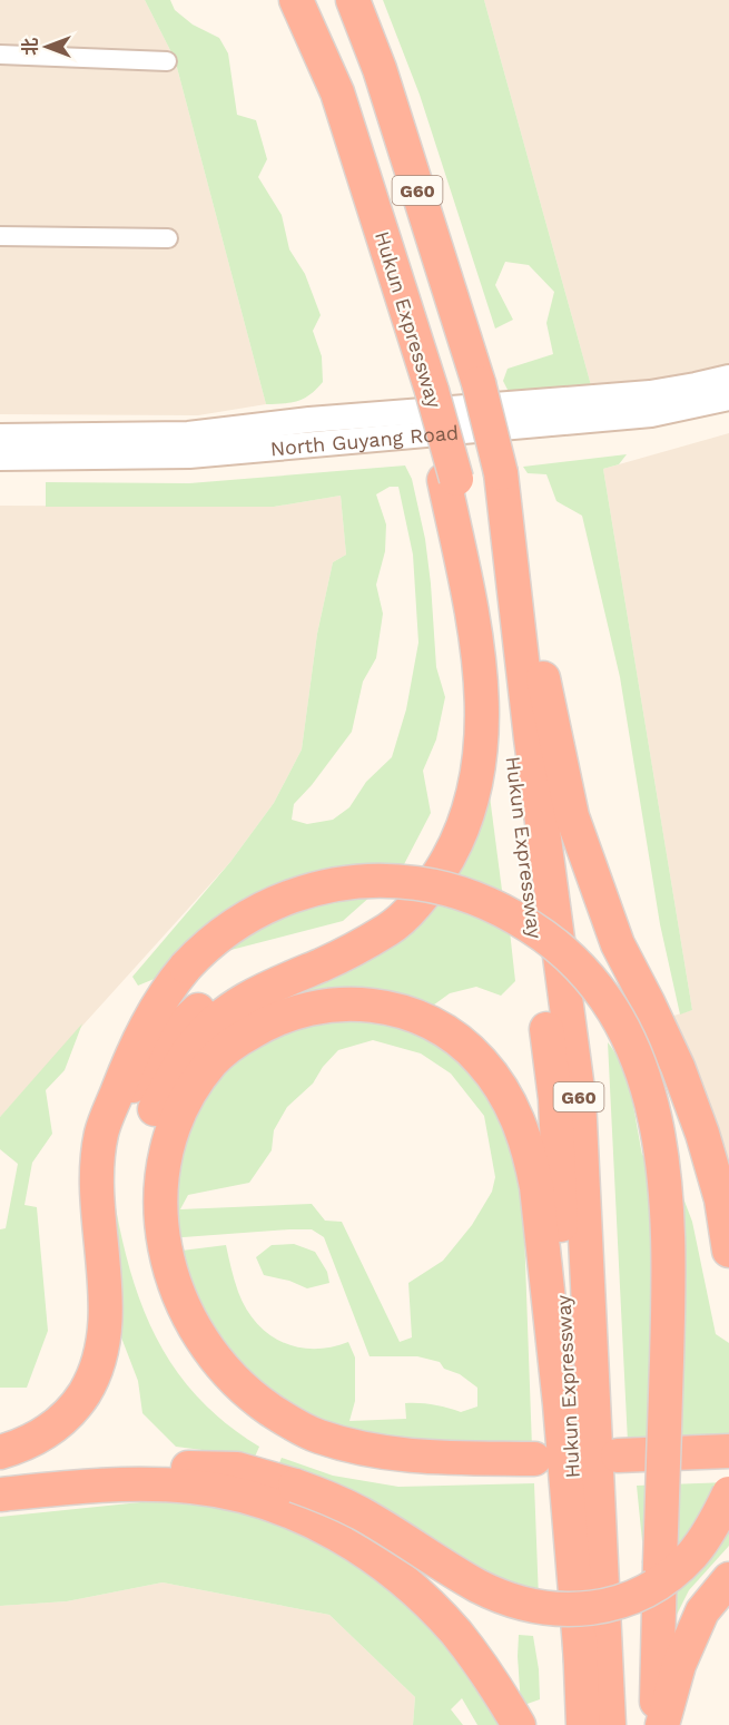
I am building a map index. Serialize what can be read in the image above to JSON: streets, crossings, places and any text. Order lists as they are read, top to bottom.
{
  "streets": {
    "highway": ["G60", "Hukun Expressway"],
    "main road": ["North Guyang Road"]
  },
  "north": "left"
}
